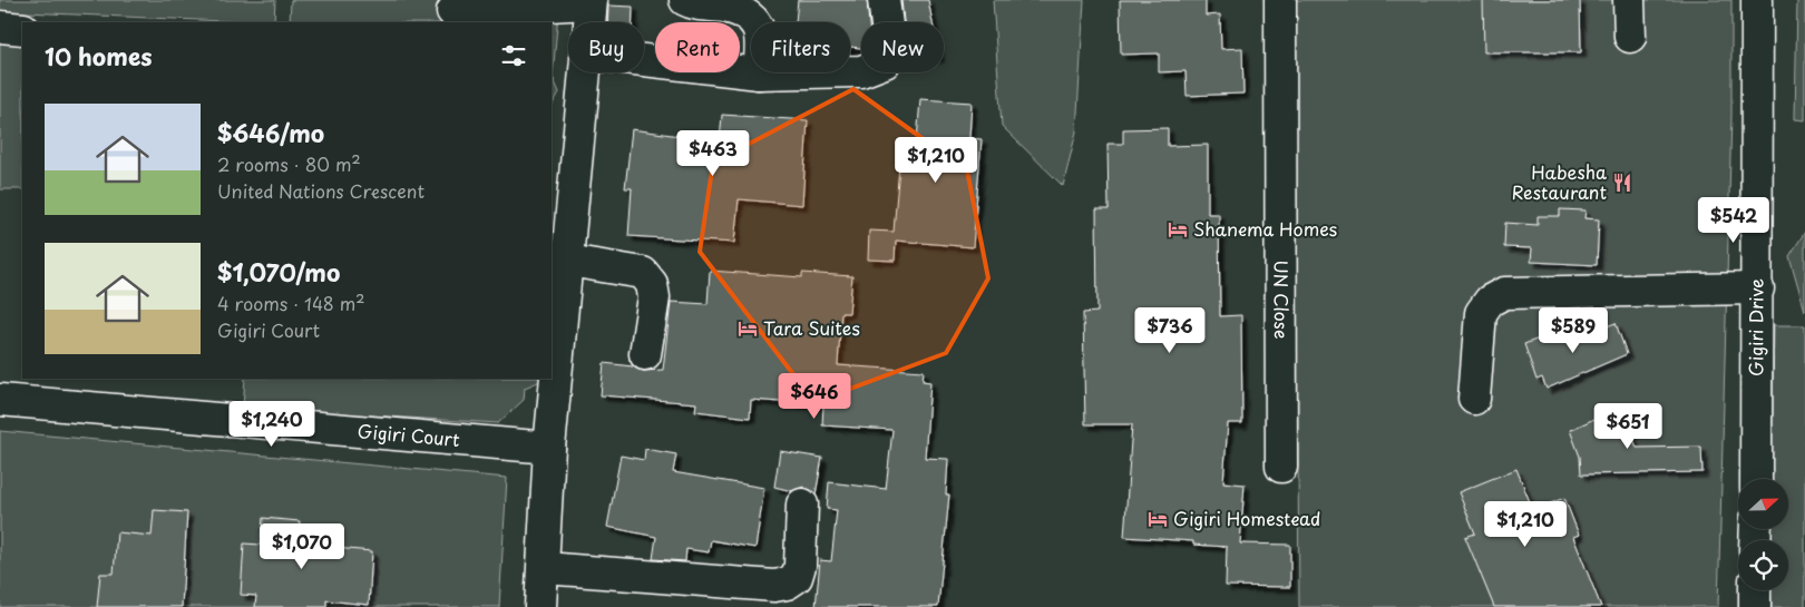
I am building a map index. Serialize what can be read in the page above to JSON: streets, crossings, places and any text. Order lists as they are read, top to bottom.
{
  "streets": {
    "street": ["UN Close", "Gigiri Drive", "Gigiri Court"]
  },
  "places": {
    "restaurant": ["Habesha Restaurant"],
    "hotel": ["Shanema Homes", "Tara Suites", "Gigiri Homestead"]
  },
  "north": "right",
  "page": {
    "chip": [
      "Buy",
      "Rent",
      "Filters",
      "New"
    ],
    "heading": "10 homes",
    "list": [
      {
        "name": "$646/mo",
        "note": "2 rooms · 80 m² · United Nations Crescent"
      },
      {
        "name": "$1,070/mo",
        "note": "4 rooms · 148 m² · Gigiri Court"
      }
    ],
    "price": [
      "$463",
      "$1,210",
      "$542",
      "$736",
      "$589",
      "$646",
      "$1,240",
      "$651",
      "$1,210",
      "$1,070"
    ]
  }
}
